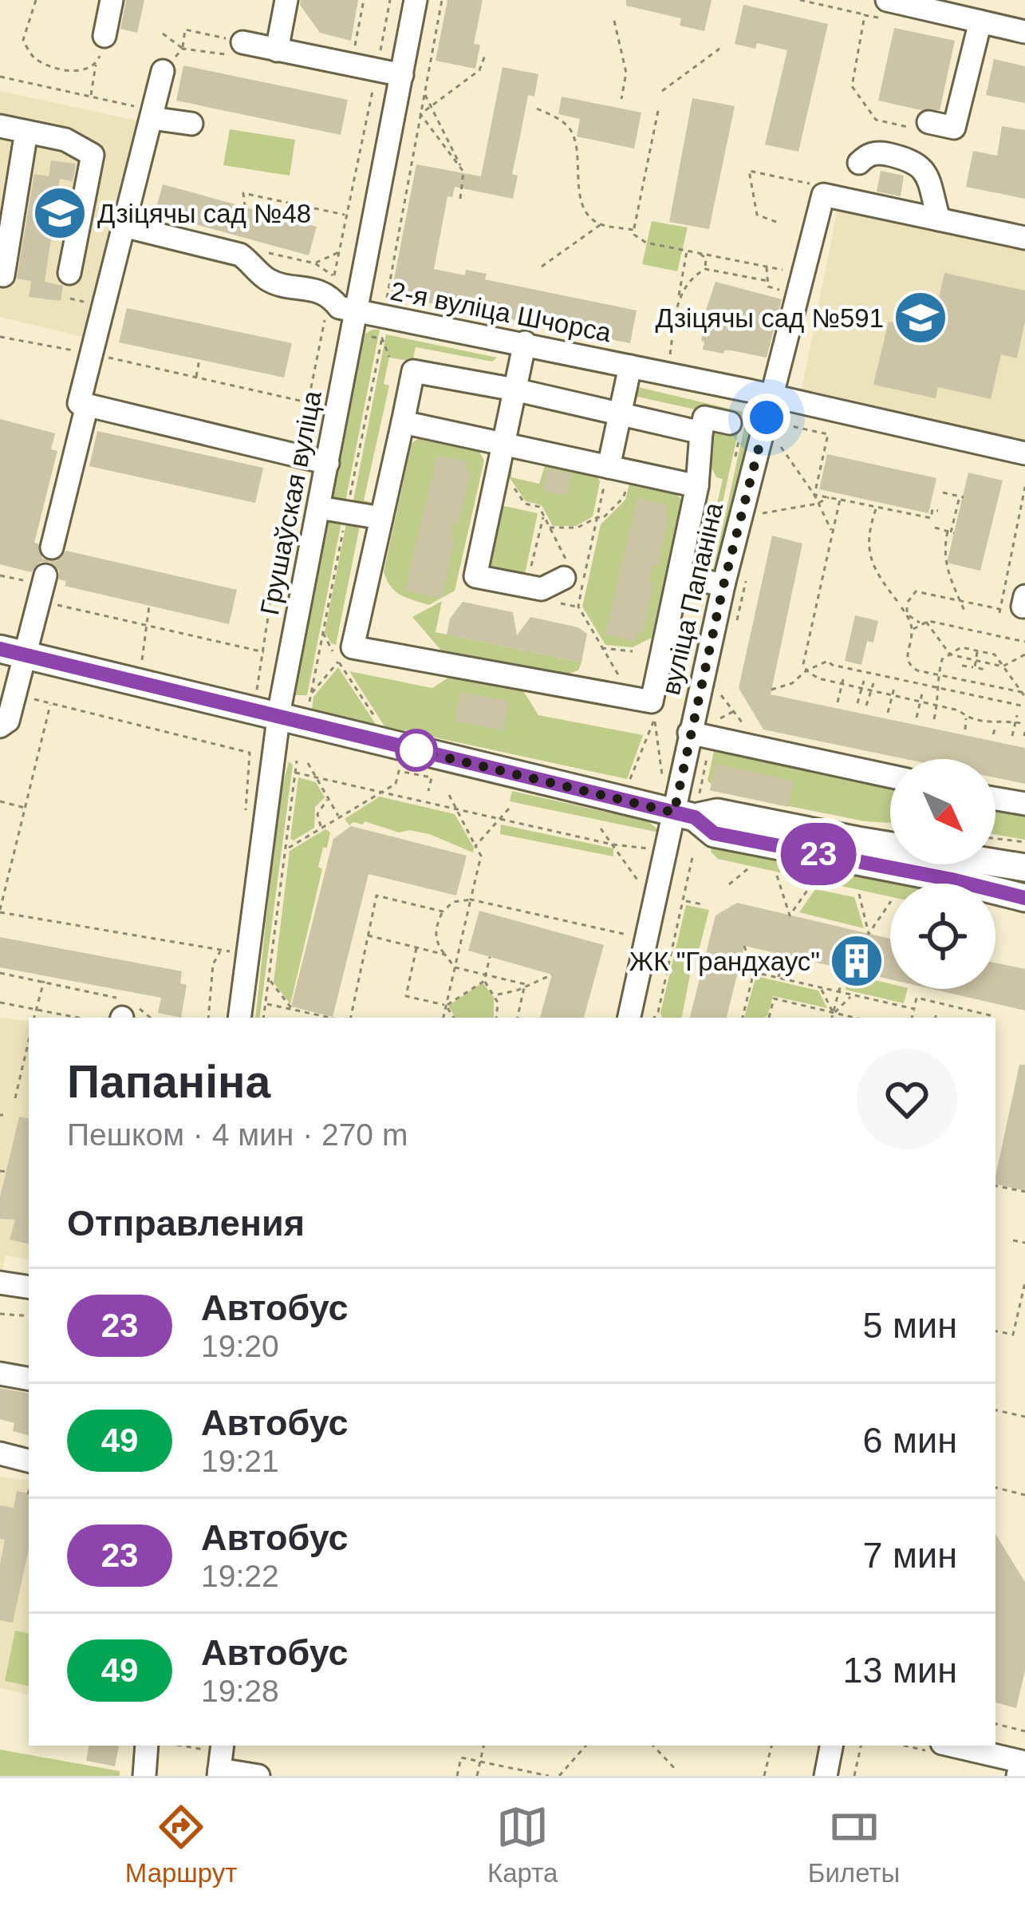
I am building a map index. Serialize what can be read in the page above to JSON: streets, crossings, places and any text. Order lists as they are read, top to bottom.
{
  "streets": {
    "street": ["2-я вуліца Шчорса", "Грушаўская вуліца", "вуліца Папаніна"]
  },
  "crossings": [
    ["2-я вуліца Шчорса", "Грушаўская вуліца"],
    ["2-я вуліца Шчорса", "вуліца Папаніна"]
  ],
  "places": {
    "school or university": ["Дзіцячы сад №48", "Дзіцячы сад №591"],
    "building": ["ЖК \"Грандхаус\""]
  },
  "lines": ["bus line 23"],
  "north": "bottom right",
  "page": {
    "on_map": "23",
    "heading": [
      ["Папаніна", "Пешком · 4 мин · 270 m"],
      "Отправления"
    ],
    "list": [
      {
        "mark": "23",
        "name": "Автобус",
        "note": "19:20",
        "value": "5 мин"
      },
      {
        "mark": "49",
        "name": "Автобус",
        "note": "19:21",
        "value": "6 мин"
      },
      {
        "mark": "23",
        "name": "Автобус",
        "note": "19:22",
        "value": "7 мин"
      },
      {
        "mark": "49",
        "name": "Автобус",
        "note": "19:28",
        "value": "13 мин"
      }
    ],
    "tabs": ["Маршрут", "Карта", "Билеты"]
  }
}
